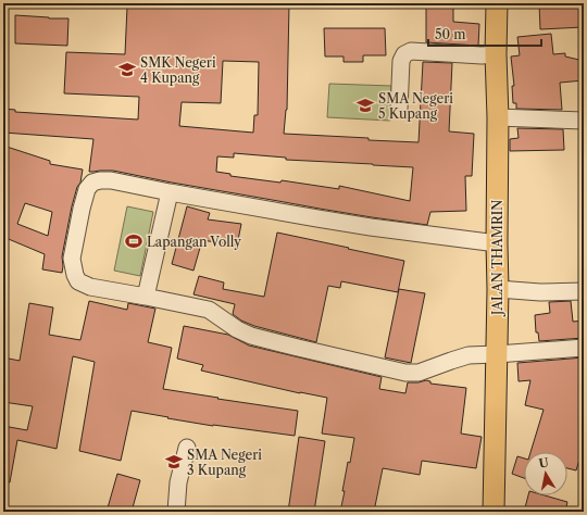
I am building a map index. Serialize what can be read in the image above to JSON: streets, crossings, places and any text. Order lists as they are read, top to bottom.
{
  "streets": {
    "main road": ["JALAN THAMRIN"]
  },
  "places": {
    "school or university": ["SMK Negeri 4 Kupang", "SMA Negeri 5 Kupang", "SMA Negeri 3 Kupang"],
    "sports": ["Lapangan Volly"]
  },
  "scale_bar": "50 m",
  "north": "top"
}
